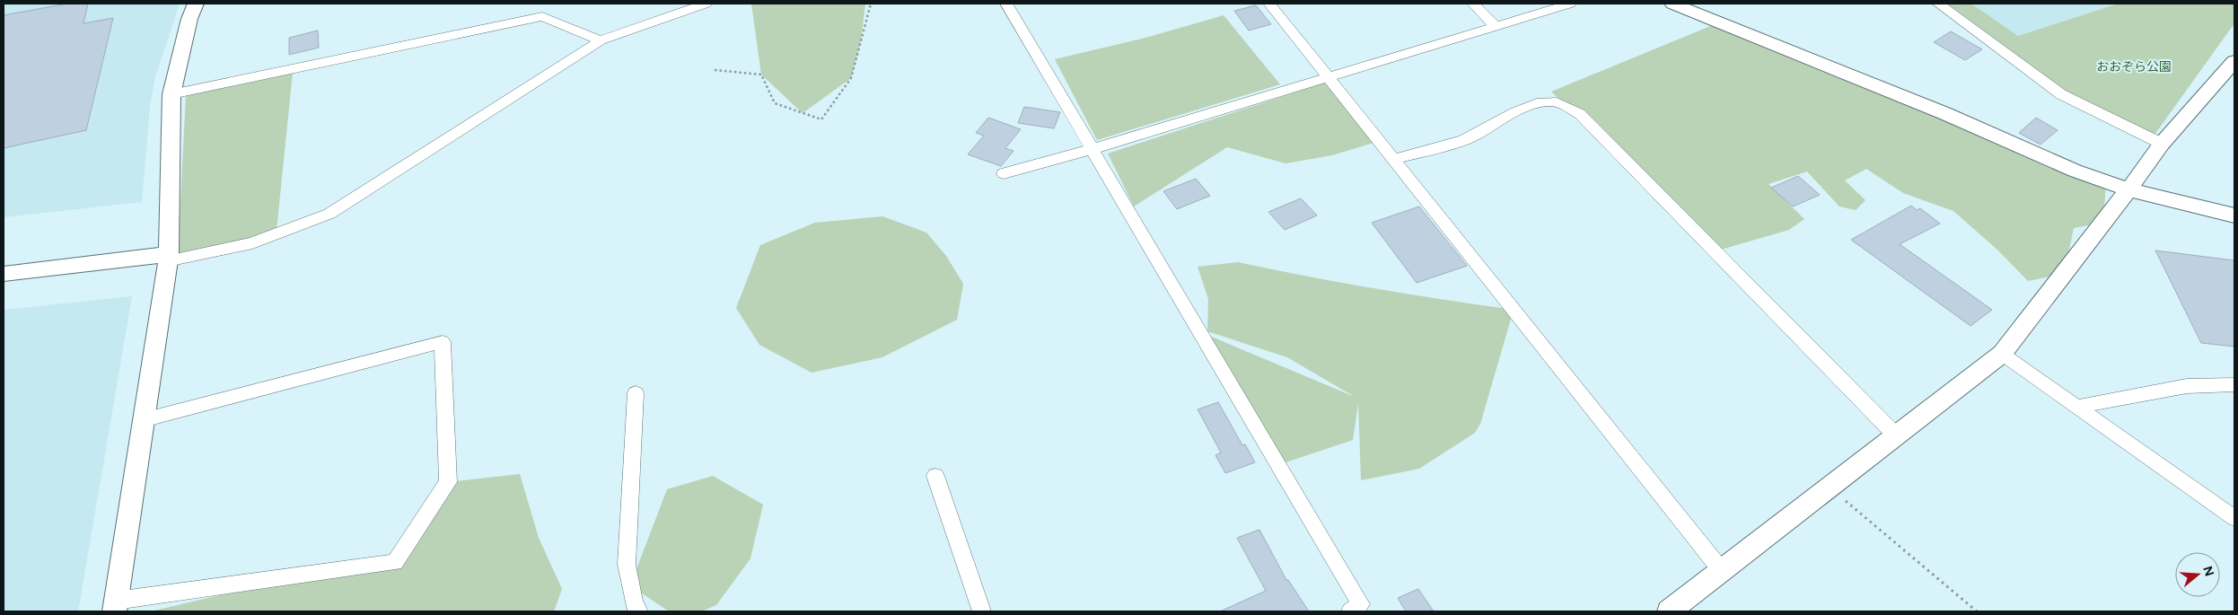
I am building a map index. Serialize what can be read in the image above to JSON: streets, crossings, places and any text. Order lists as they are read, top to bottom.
{
  "parks": ["おおぞら公園"],
  "north": "right"
}
